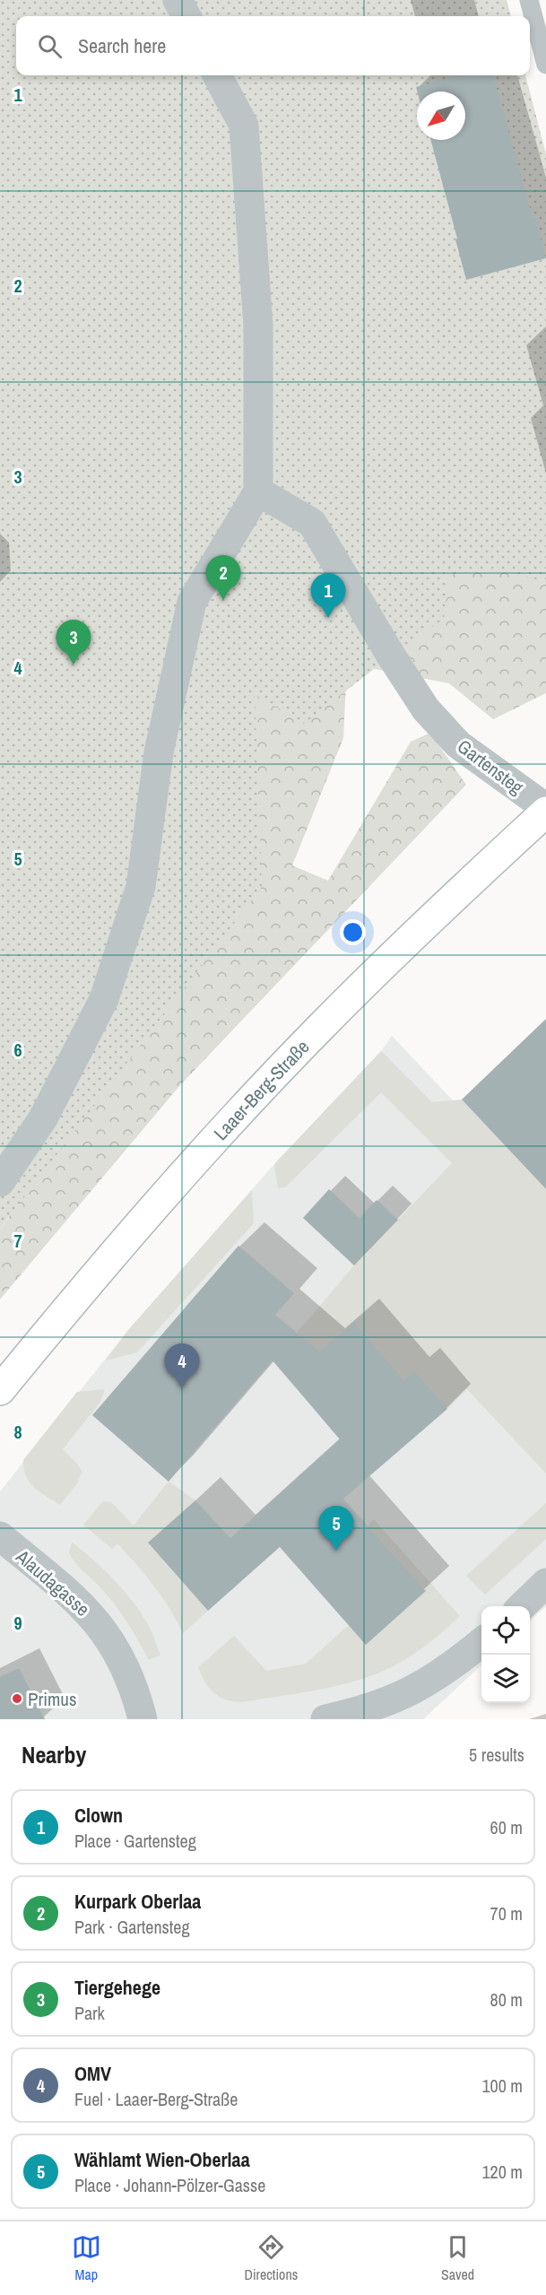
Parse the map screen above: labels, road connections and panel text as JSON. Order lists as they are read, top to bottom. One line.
{"streets":{"main road":["Laaer-Berg-Straße"],"street":["Gartensteg","Alaudagasse"]},"crossings":[["Gartensteg","Laaer-Berg-Straße"]],"places":["Primus"],"north":"bottom left","page":{"search":"Search here","pins":["2","1","3","4","5"],"heading":["Nearby","5 results"],"list":[{"mark":"1","name":"Clown","note":"Place · Gartensteg","value":"60 m"},{"mark":"2","name":"Kurpark Oberlaa","note":"Park · Gartensteg","value":"70 m"},{"mark":"3","name":"Tiergehege","note":"Park","value":"80 m"},{"mark":"4","name":"OMV","note":"Fuel · Laaer-Berg-Straße","value":"100 m"},{"mark":"5","name":"Wählamt Wien-Oberlaa","note":"Place · Johann-Pölzer-Gasse","value":"120 m"}],"nav":["Map","Directions","Saved"]},"grid":{"rows":["1","2","3","4","5","6","7","8","9"]}}
